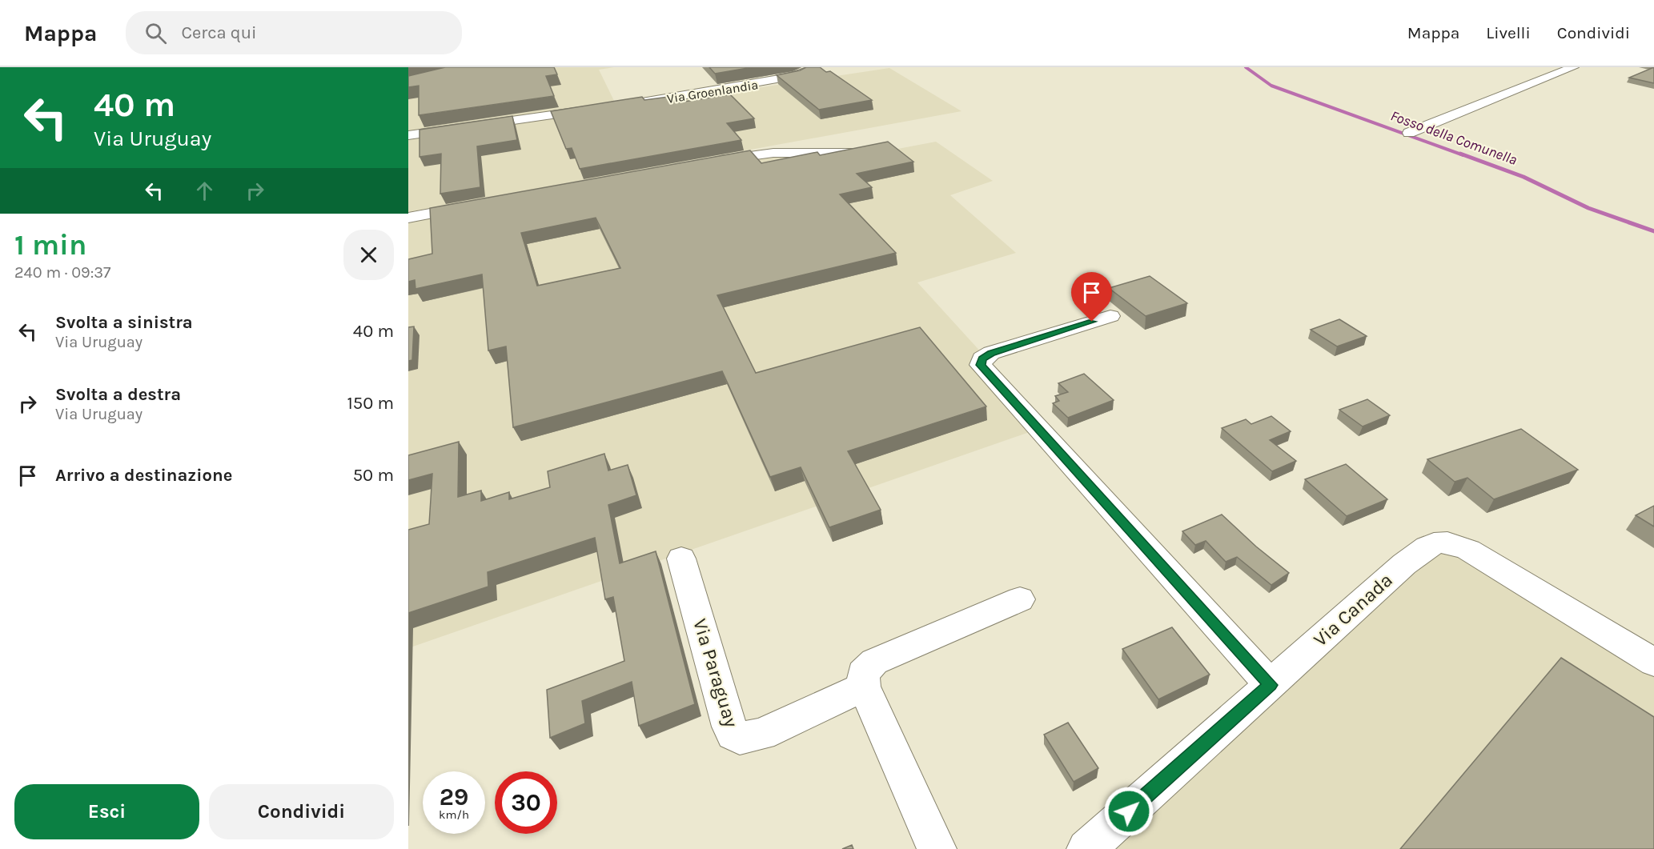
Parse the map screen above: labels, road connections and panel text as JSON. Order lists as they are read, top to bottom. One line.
{"streets":{"street":["Via Groenlandia","Via Canada","Via Paraguay"]},"water":["Fosso della Comunella"],"page":{"header":"Mappa","search":"Cerca qui","nav":["Mappa","Livelli","Condividi"],"turn":["40 m","Via Uruguay"],"heading":["1 min","240 m · 09:37"],"list":[{"name":"Svolta a sinistra","note":"Via Uruguay","value":"40 m"},{"name":"Svolta a destra","note":"Via Uruguay","value":"150 m"},{"name":"Arrivo a destinazione","value":"50 m"}],"speed":"29 km/h","limit":"30","buttons":["Esci","Condividi"]}}
